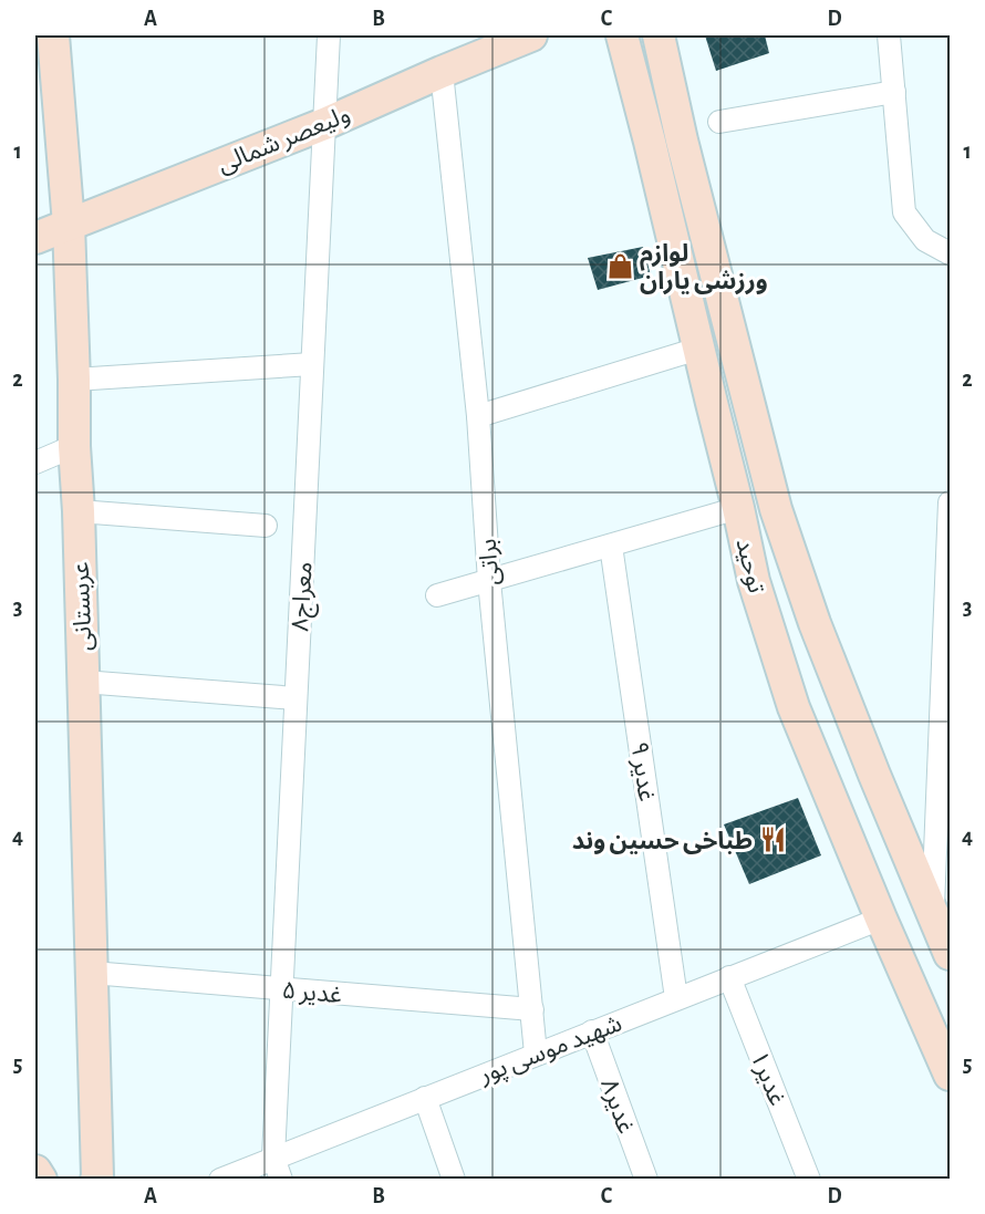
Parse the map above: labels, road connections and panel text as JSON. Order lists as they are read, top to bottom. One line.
{"streets":{"main road":["ولیعصر شمالی","توحید","عربستانی"],"street":["براتی","معراج۸","غدیر ۹","غدیر ۵","شهید موسی پور","غدیر۱","غدیر۸"]},"crossings":[["ولیعصر شمالی","براتی"],["ولیعصر شمالی","معراج۸"],["ولیعصر شمالی","عربستانی"],["براتی","غدیر ۵"],["براتی","شهید موسی پور"],["توحید","شهید موسی پور"],["معراج۸","غدیر ۵"],["معراج۸","شهید موسی پور"],["عربستانی","غدیر ۵"],["غدیر ۹","شهید موسی پور"],["شهید موسی پور","غدیر۱"],["شهید موسی پور","غدیر۸"]],"places":{"shop":["لوازم ورزشی یاران"],"restaurant":["طباخی حسین وند"]},"grid":{"columns":["A","B","C","D"],"rows":["1","2","3","4","5"]}}
